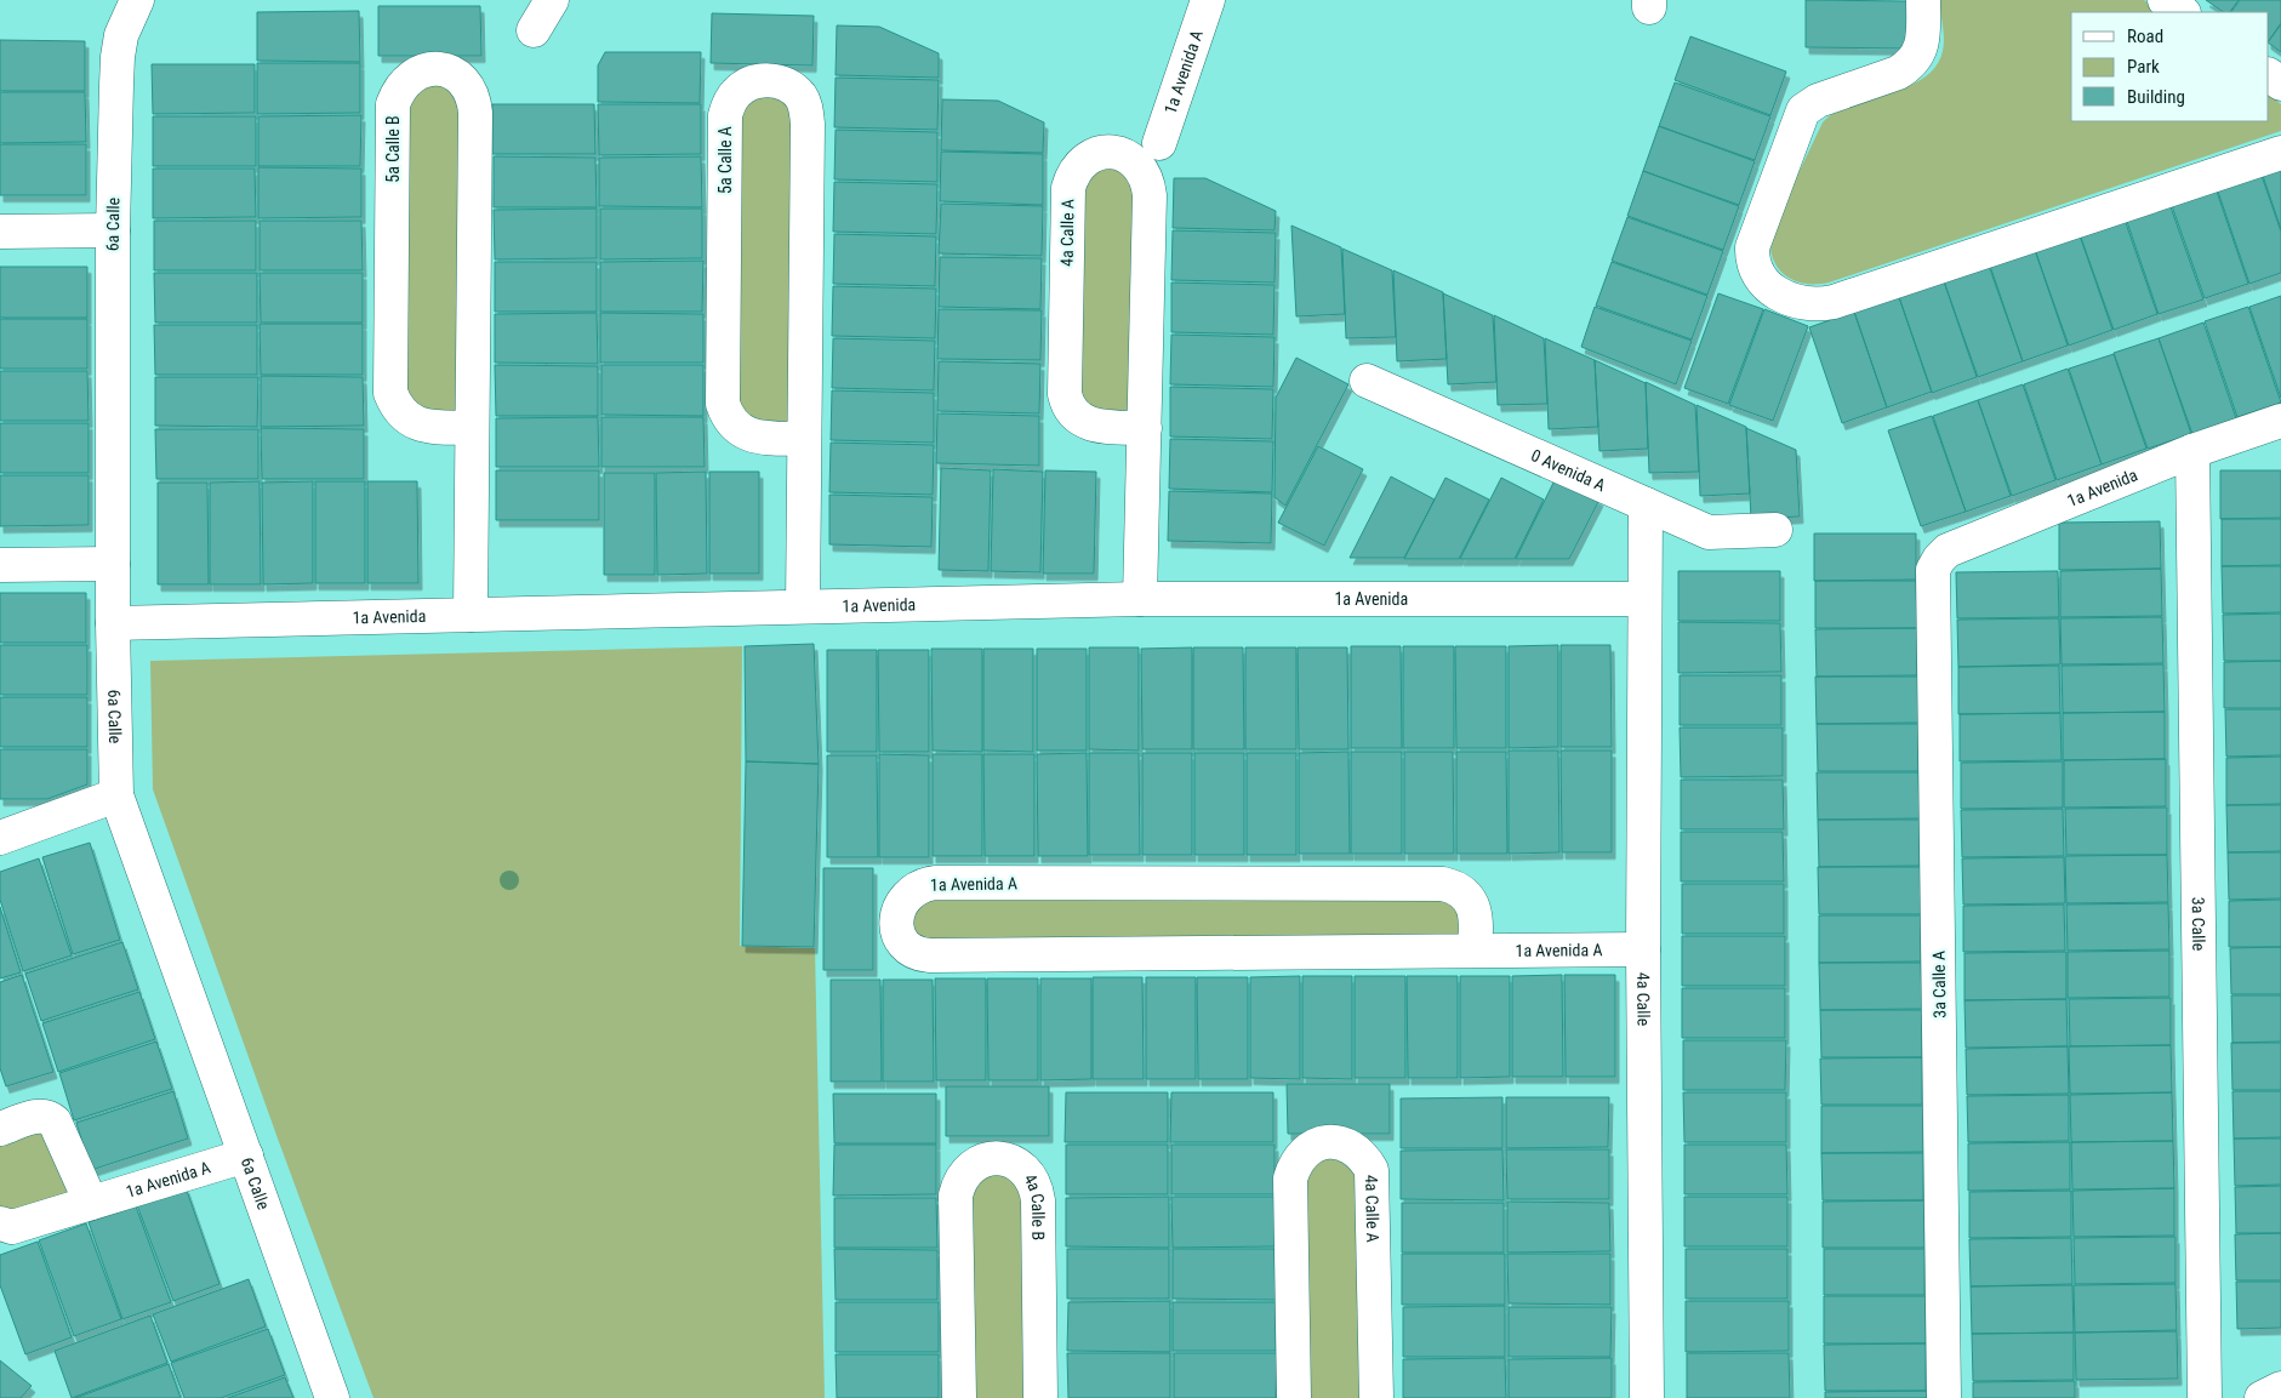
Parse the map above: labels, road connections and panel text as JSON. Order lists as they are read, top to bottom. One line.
{"streets":{"street":["1a Avenida A","5a Calle B","5a Calle A","6a Calle","4a Calle A","0 Avenida A","1a Avenida","3a Calle","3a Calle A","4a Calle","4a Calle B"]},"crossings":[["1a Avenida A","6a Calle"],["1a Avenida A","4a Calle"],["5a Calle B","1a Avenida"],["5a Calle A","1a Avenida"],["6a Calle","1a Avenida"],["4a Calle A","1a Avenida"],["0 Avenida A","4a Calle"],["1a Avenida","3a Calle"],["1a Avenida","3a Calle A"],["1a Avenida","4a Calle"]],"legend":["Road","Park","Building"]}
